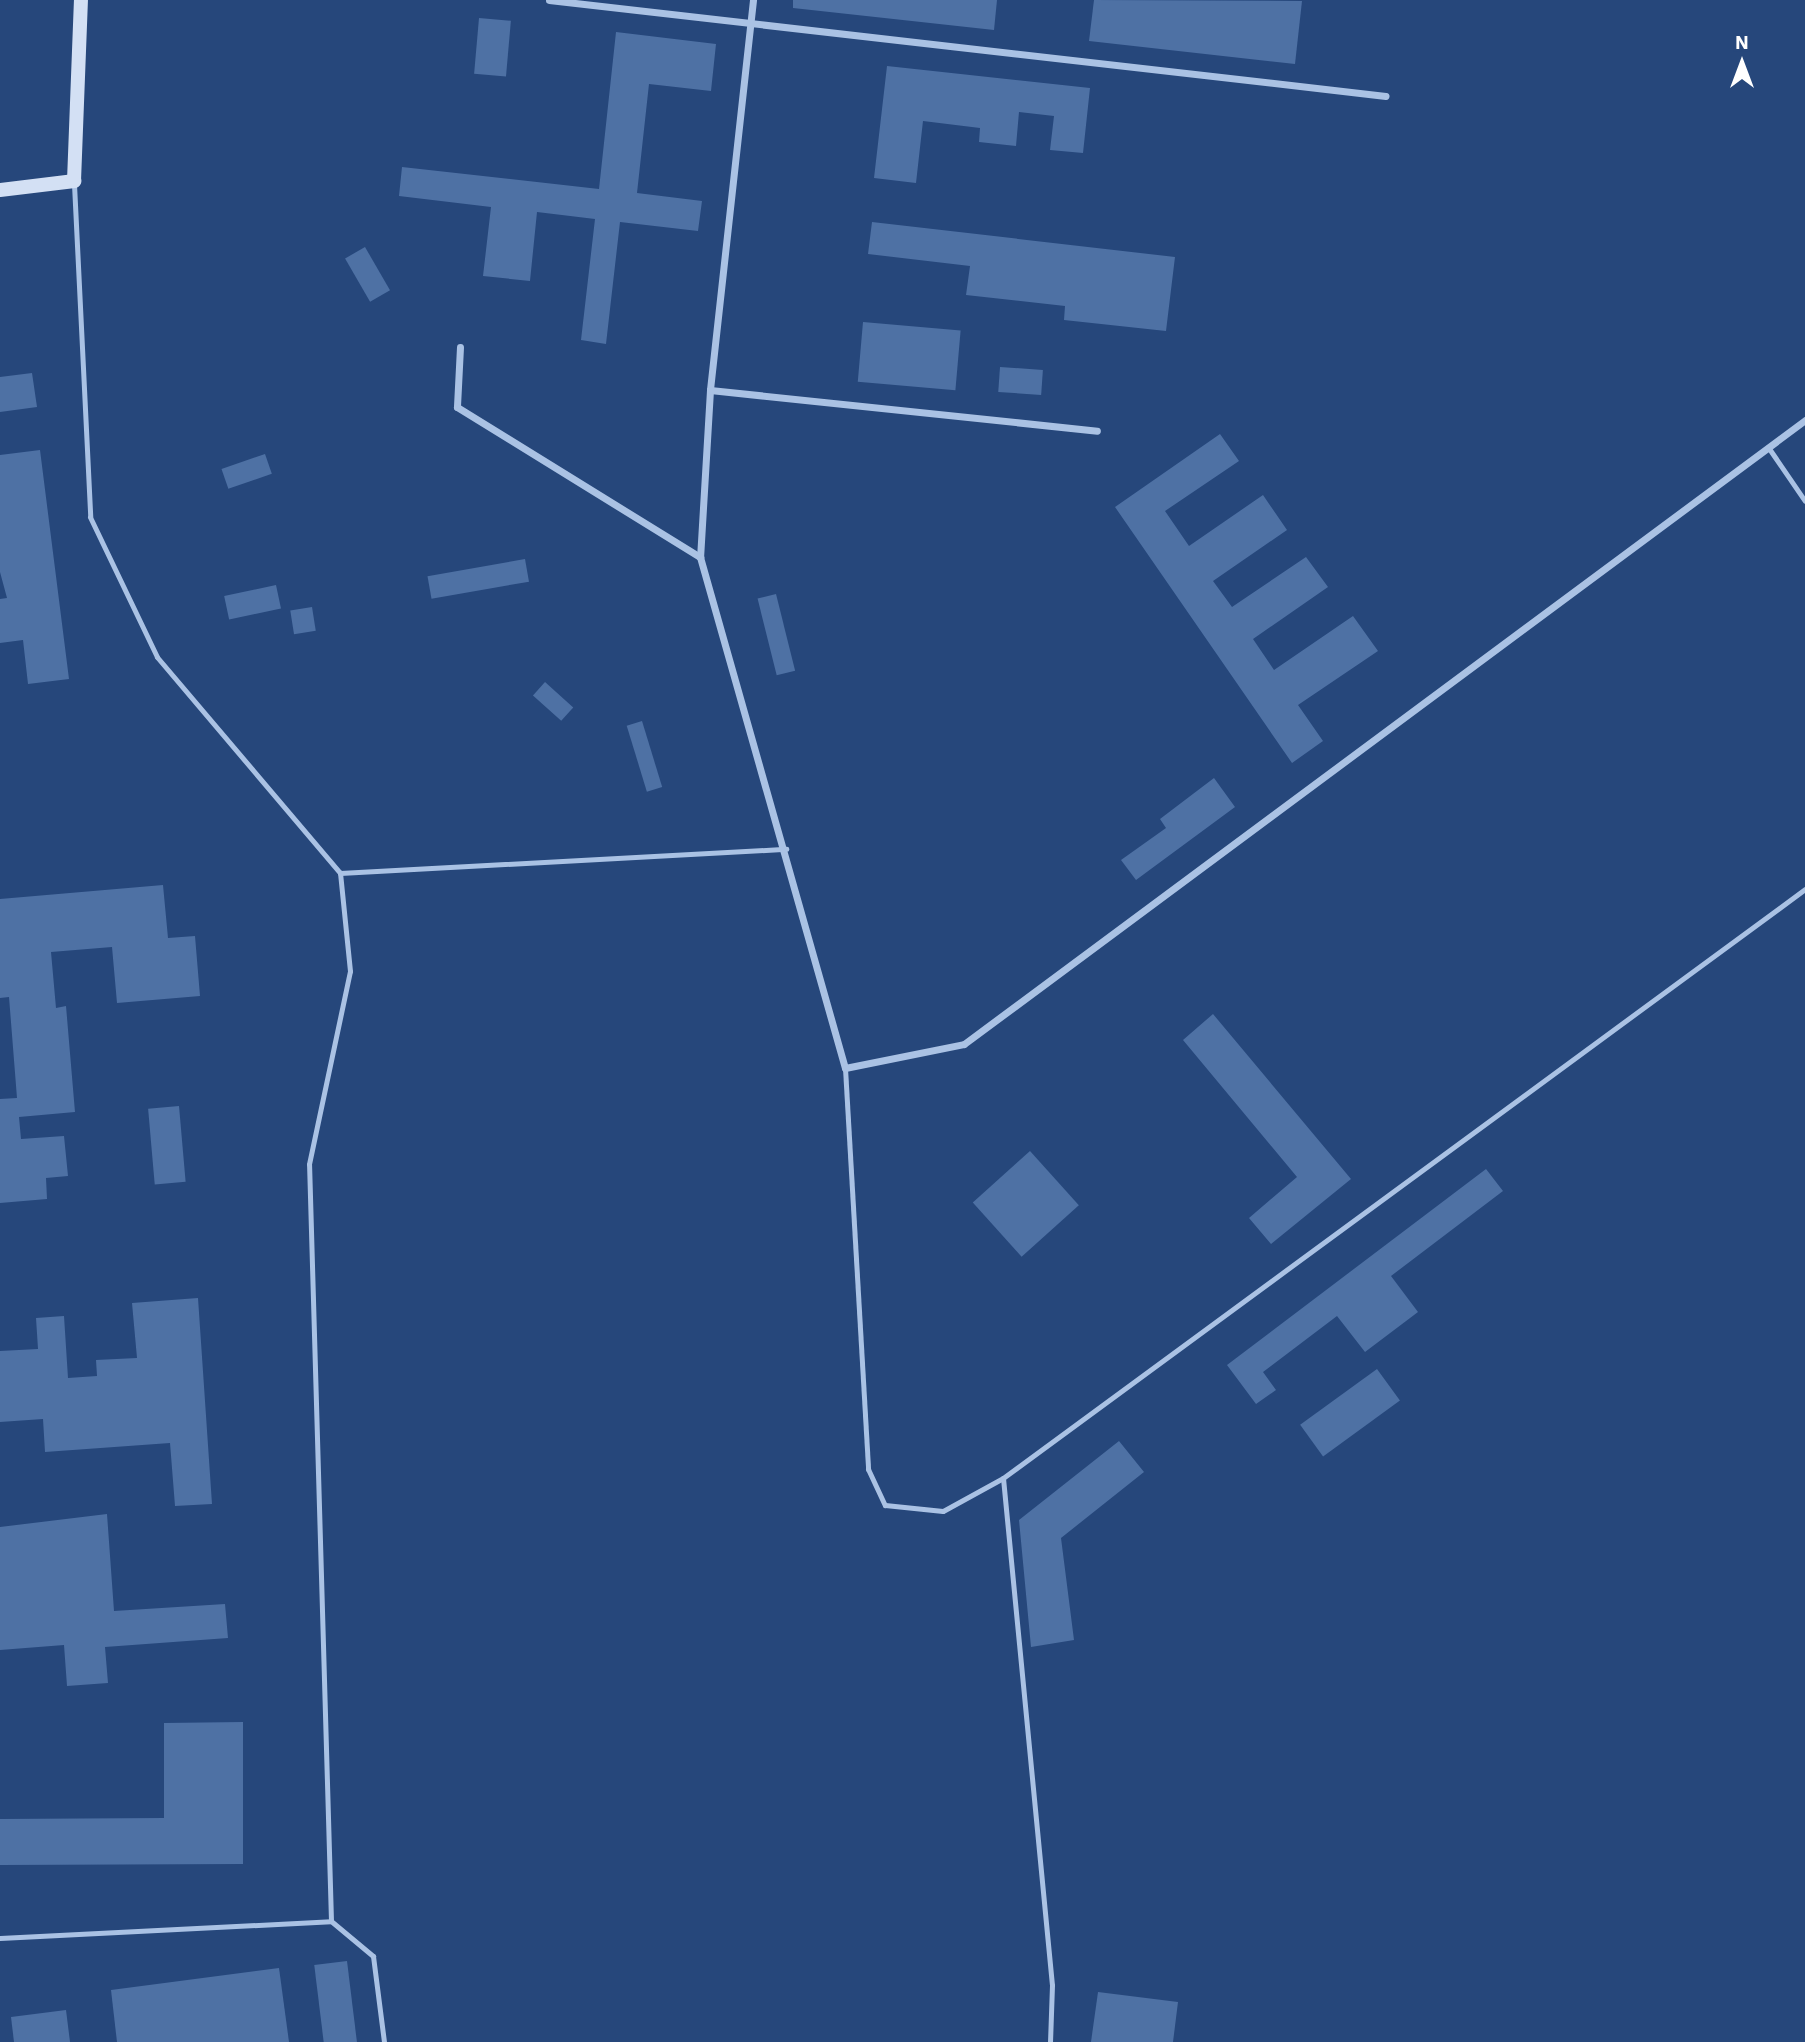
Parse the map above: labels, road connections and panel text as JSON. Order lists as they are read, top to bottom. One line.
{"north":"top"}
